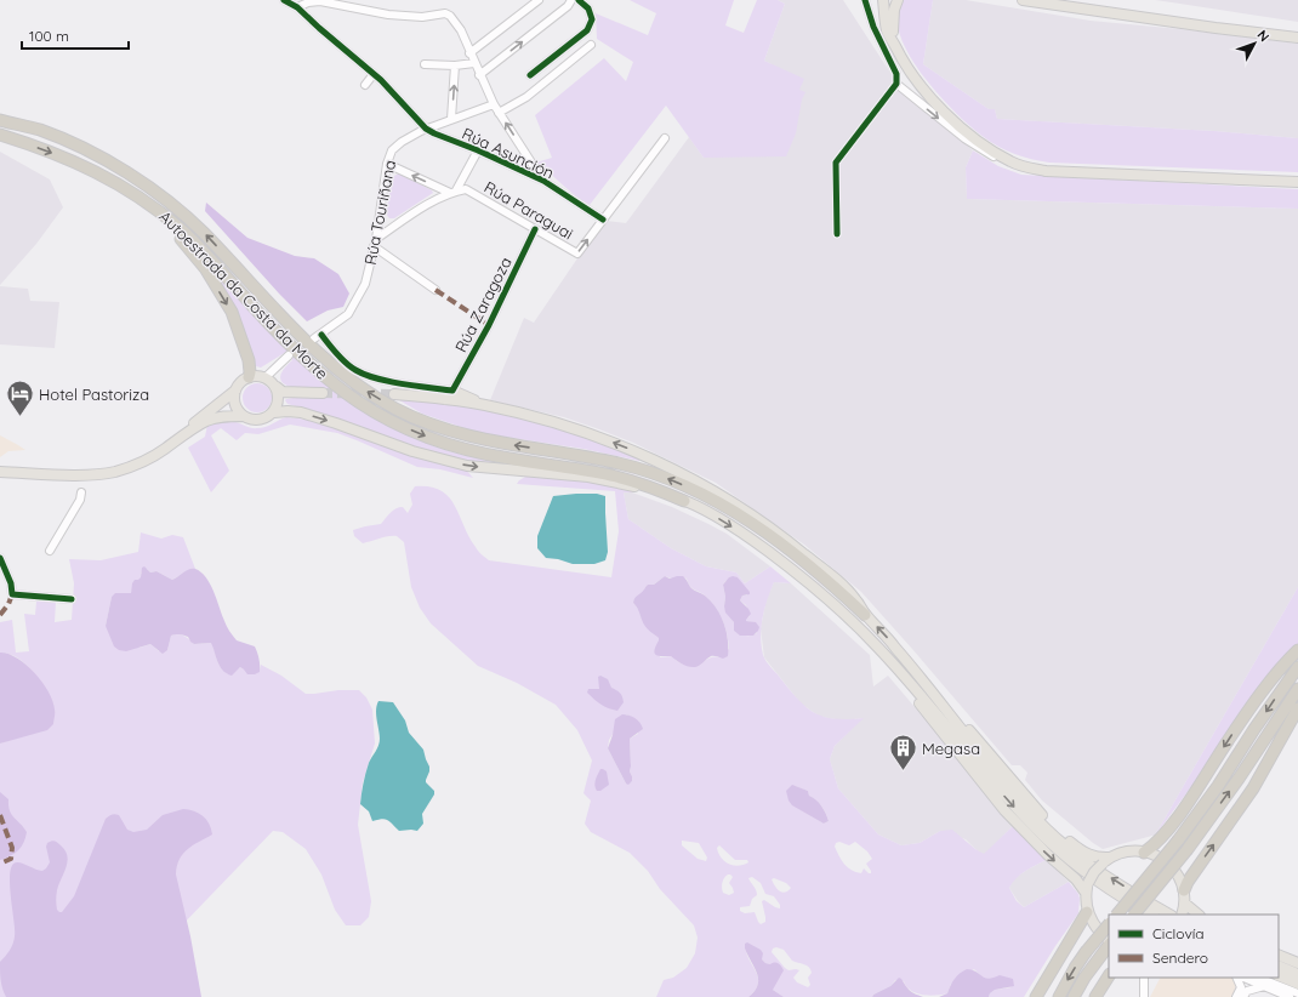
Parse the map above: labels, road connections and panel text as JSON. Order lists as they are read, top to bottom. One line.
{"streets":{"highway":["Autoestrada da Costa da Morte"],"street":["Rúa Asunción","Rúa Paraguai","Rúa Touriñana","Rúa Zaragoza"]},"crossings":[["Rúa Asunción","Rúa Paraguai"],["Rúa Asunción","Rúa Touriñana"],["Rúa Paraguai","Rúa Zaragoza"],["Rúa Touriñana","Rúa Zaragoza"]],"places":{"hotel":["Hotel Pastoriza"],"building":["Megasa"]},"legend":["Ciclovía","Sendero"],"scale_bar":"100 m","north":"top right"}
